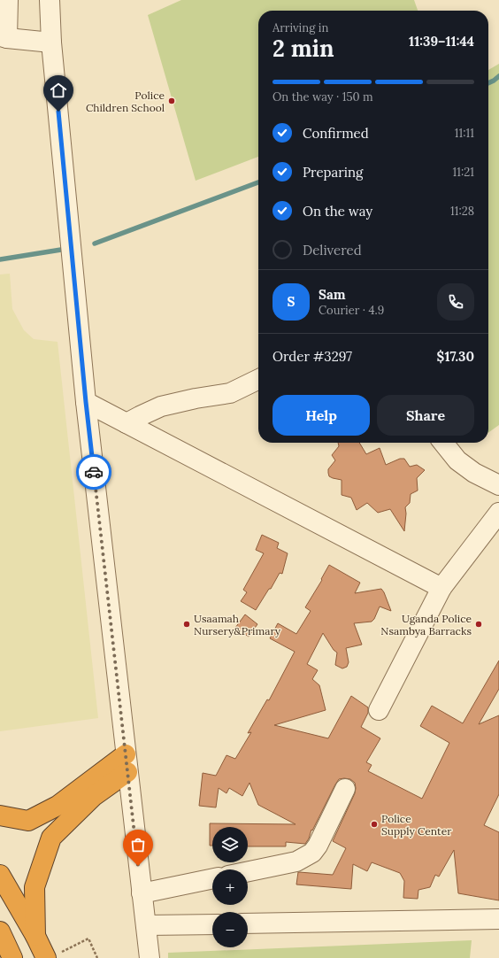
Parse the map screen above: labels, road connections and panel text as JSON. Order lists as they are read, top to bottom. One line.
{"places":["Police Children School","Usaamah Nursery&Primary","Uganda Police Nsambya Barracks","Police Supply Center"],"page":{"heading":["2 min","Arriving in","11:39–11:44"],"panel":["Sam","Courier · 4.9","Order #3297","$17.30"],"bar":"On the way · 150 m","list":[["Confirmed","11:11"],["Preparing","11:21"],["On the way","11:28"],"Delivered"],"round":"S","buttons":["Help","Share"],"map_buttons":["+","−"]}}
